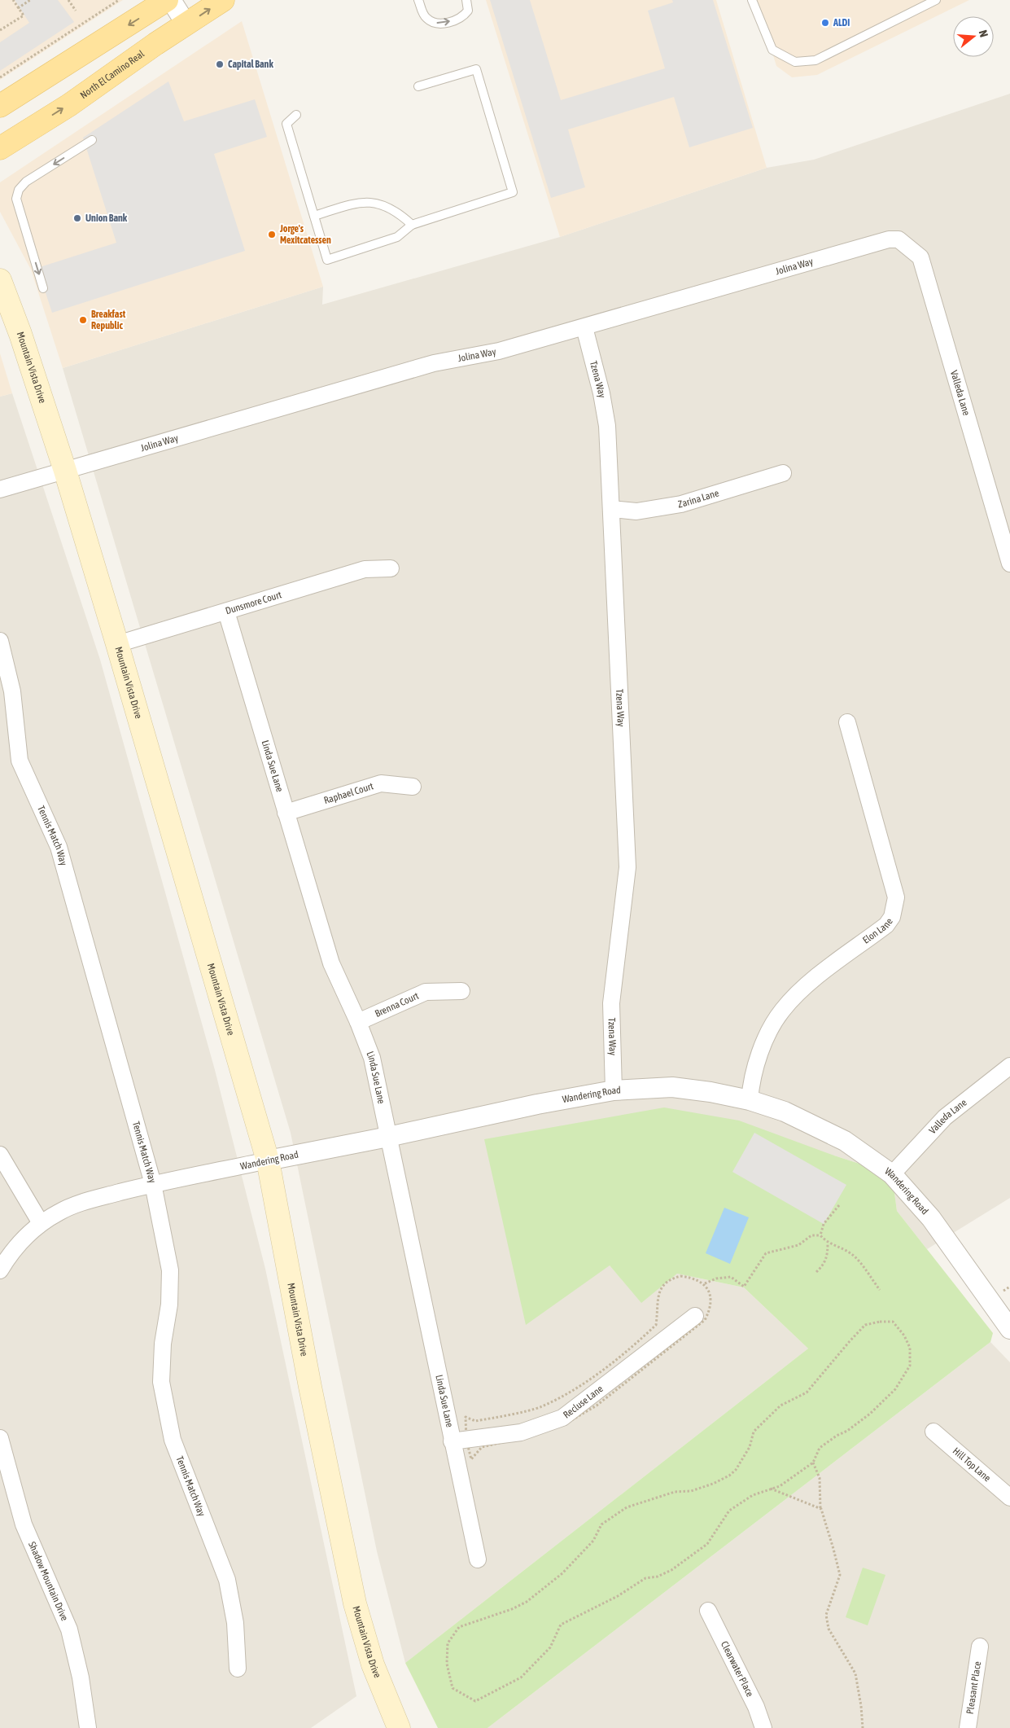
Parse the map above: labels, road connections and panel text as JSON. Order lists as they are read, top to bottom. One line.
{"streets":{"main road":["North El Camino Real","Mountain Vista Drive"],"street":["Jolina Way","Tzena Way","Valleda Lane","Zarina Lane","Dunsmore Court","Linda Sue Lane","Raphael Court","Tennis Match Way","Elon Lane","Brenna Court","Wandering Road","Recluse Lane","Hill Top Lane","Shadow Mountain Drive","Clearwater Place","Pleasant Place"]},"crossings":[["Jolina Way","Mountain Vista Drive"],["Jolina Way","Tzena Way"],["Jolina Way","Valleda Lane"],["Mountain Vista Drive","Dunsmore Court"],["Mountain Vista Drive","Wandering Road"],["Tzena Way","Zarina Lane"],["Tzena Way","Wandering Road"],["Valleda Lane","Wandering Road"],["Dunsmore Court","Linda Sue Lane"],["Linda Sue Lane","Raphael Court"],["Linda Sue Lane","Brenna Court"],["Linda Sue Lane","Wandering Road"],["Linda Sue Lane","Recluse Lane"],["Tennis Match Way","Wandering Road"],["Elon Lane","Wandering Road"]],"places":["ALDI","Capital Bank","Union Bank","Jorge's Mexitcatessen","Breakfast Republic"],"north":"right"}
